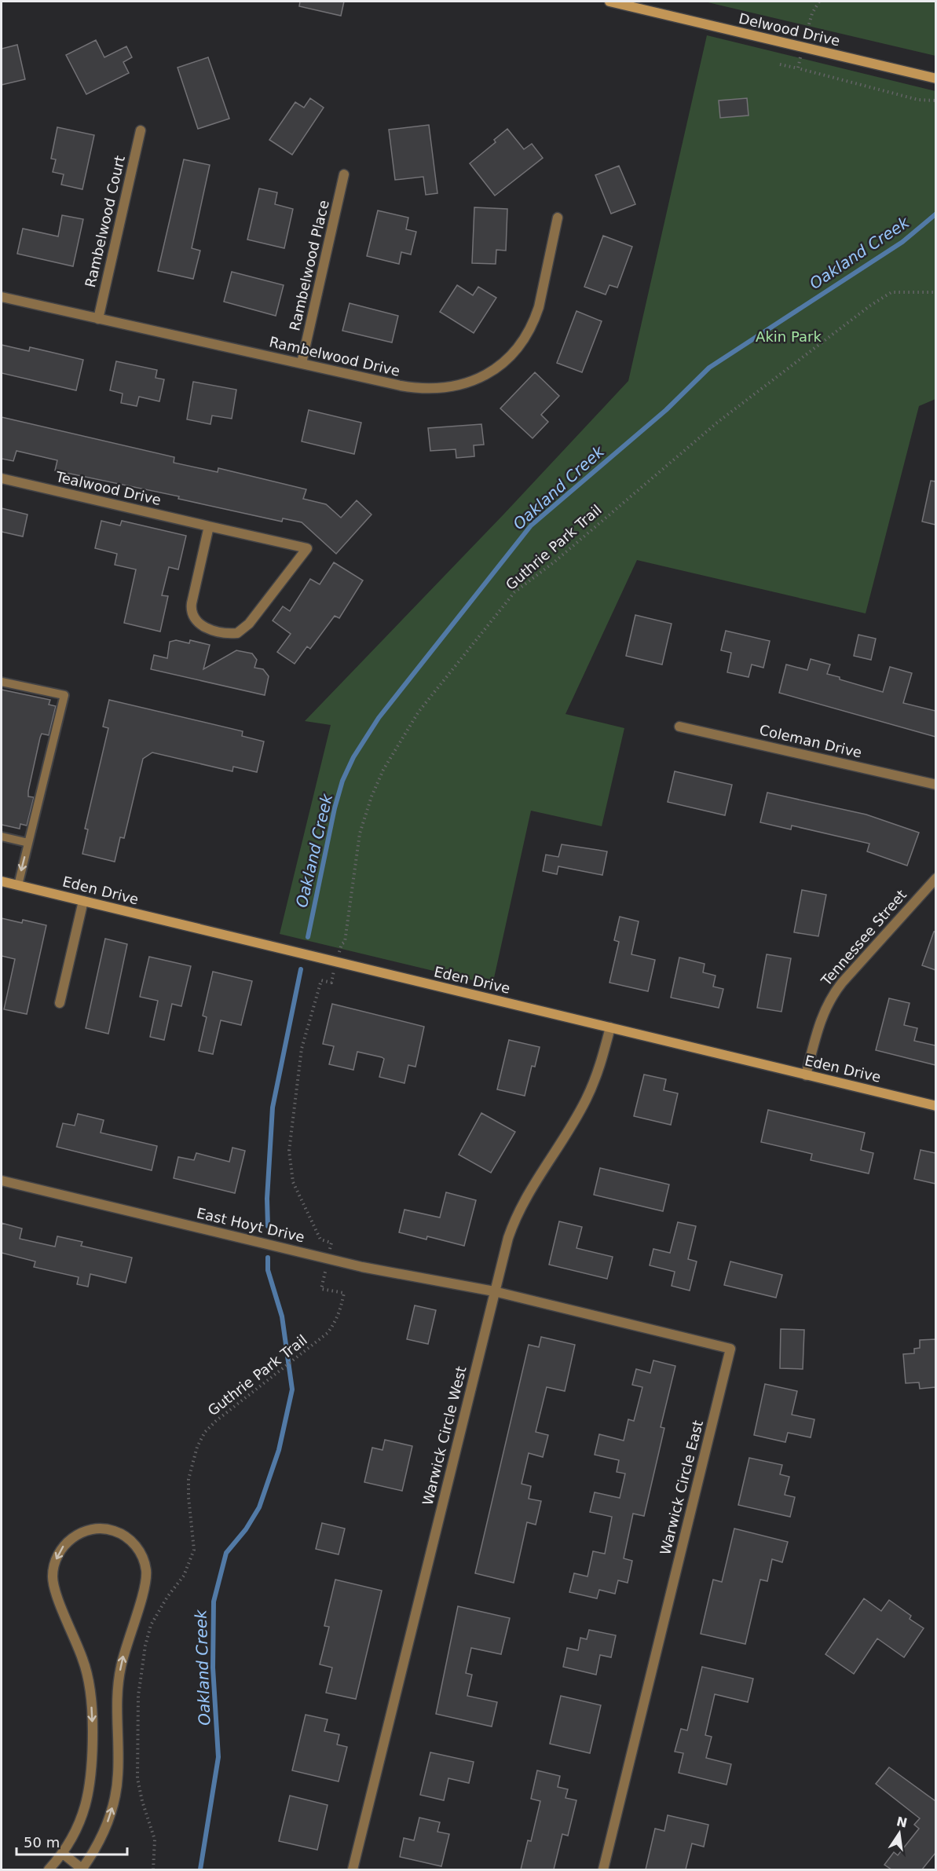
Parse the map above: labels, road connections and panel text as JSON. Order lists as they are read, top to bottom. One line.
{"streets":{"street":["Delwood Drive","Rambelwood Court","Rambelwood Place","Rambelwood Drive","Tealwood Drive","Coleman Drive","Eden Drive","Tennessee Street","East Hoyt Drive","Warwick Circle West","Warwick Circle East"],"path":["Guthrie Park Trail"]},"crossings":[["Rambelwood Court","Rambelwood Drive"],["Rambelwood Place","Rambelwood Drive"],["Eden Drive","Tennessee Street"],["Eden Drive","Warwick Circle West"],["East Hoyt Drive","Warwick Circle West"],["East Hoyt Drive","Warwick Circle East"],["Warwick Circle West","Warwick Circle East"]],"water":["Oakland Creek"],"parks":["Akin Park"],"scale_bar":"50 m","north":"top"}
